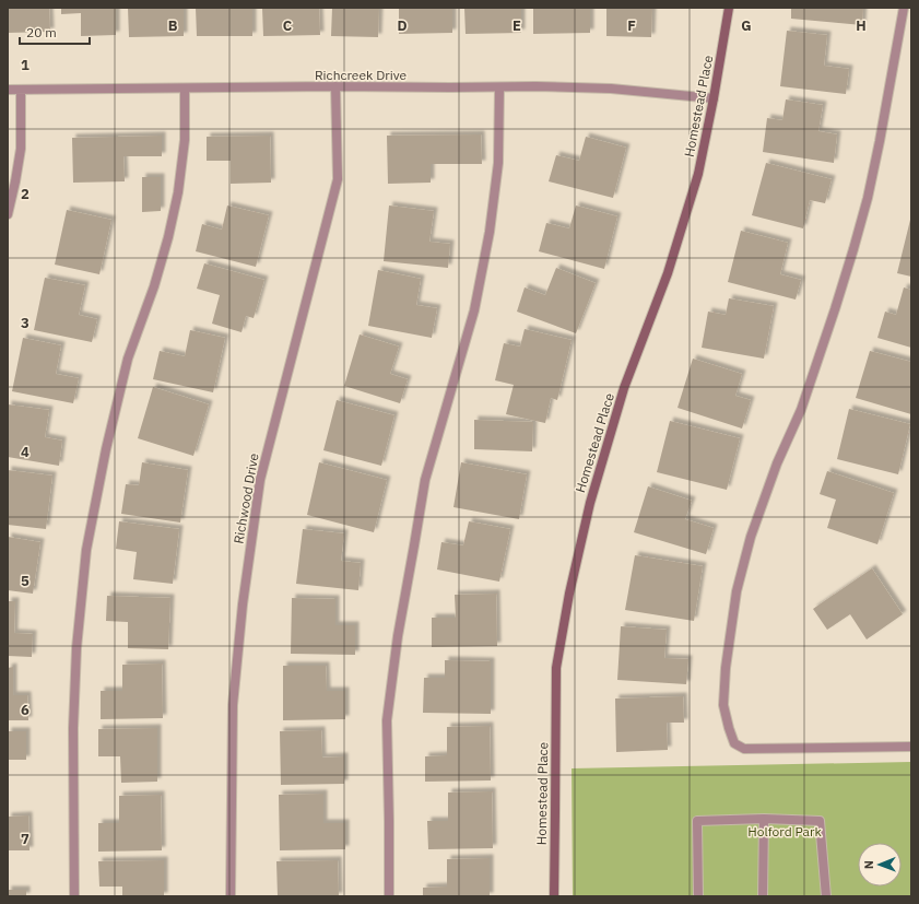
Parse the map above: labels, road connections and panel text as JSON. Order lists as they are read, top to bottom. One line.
{"streets":{"street":["Richcreek Drive","Homestead Place","Richwood Drive"]},"crossings":[["Richcreek Drive","Homestead Place"],["Richcreek Drive","Richwood Drive"]],"parks":["Holford Park"],"scale_bar":"20 m","north":"left","grid":{"columns":["B","C","D","E","F","G","H"],"rows":["1","2","3","4","5","6","7"]}}
